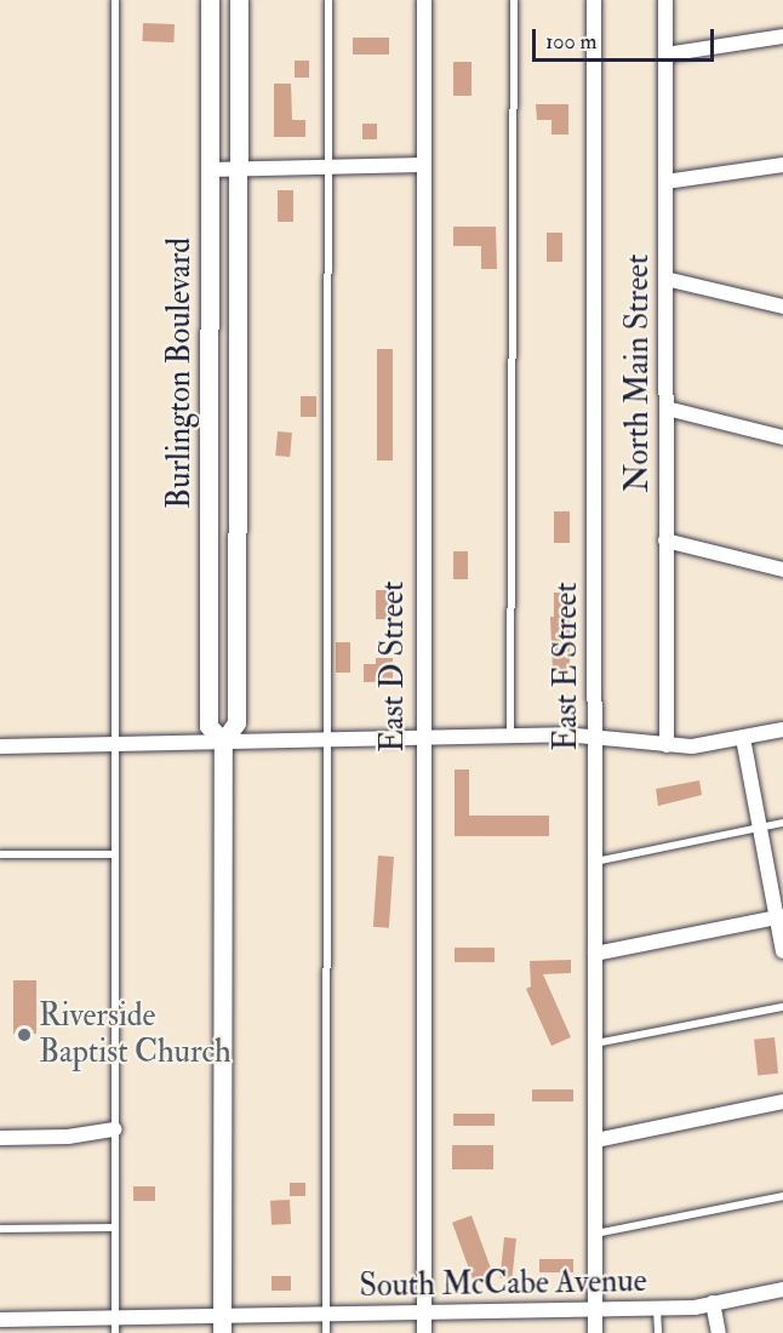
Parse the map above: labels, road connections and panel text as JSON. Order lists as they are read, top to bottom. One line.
{"streets":{"street":["Burlington Boulevard","North Main Street","East D Street","East E Street","South McCabe Avenue"]},"crossings":[["Burlington Boulevard","South McCabe Avenue"],["East D Street","South McCabe Avenue"],["East E Street","South McCabe Avenue"]],"places":["Riverside Baptist Church"],"scale_bar":"100 m"}
